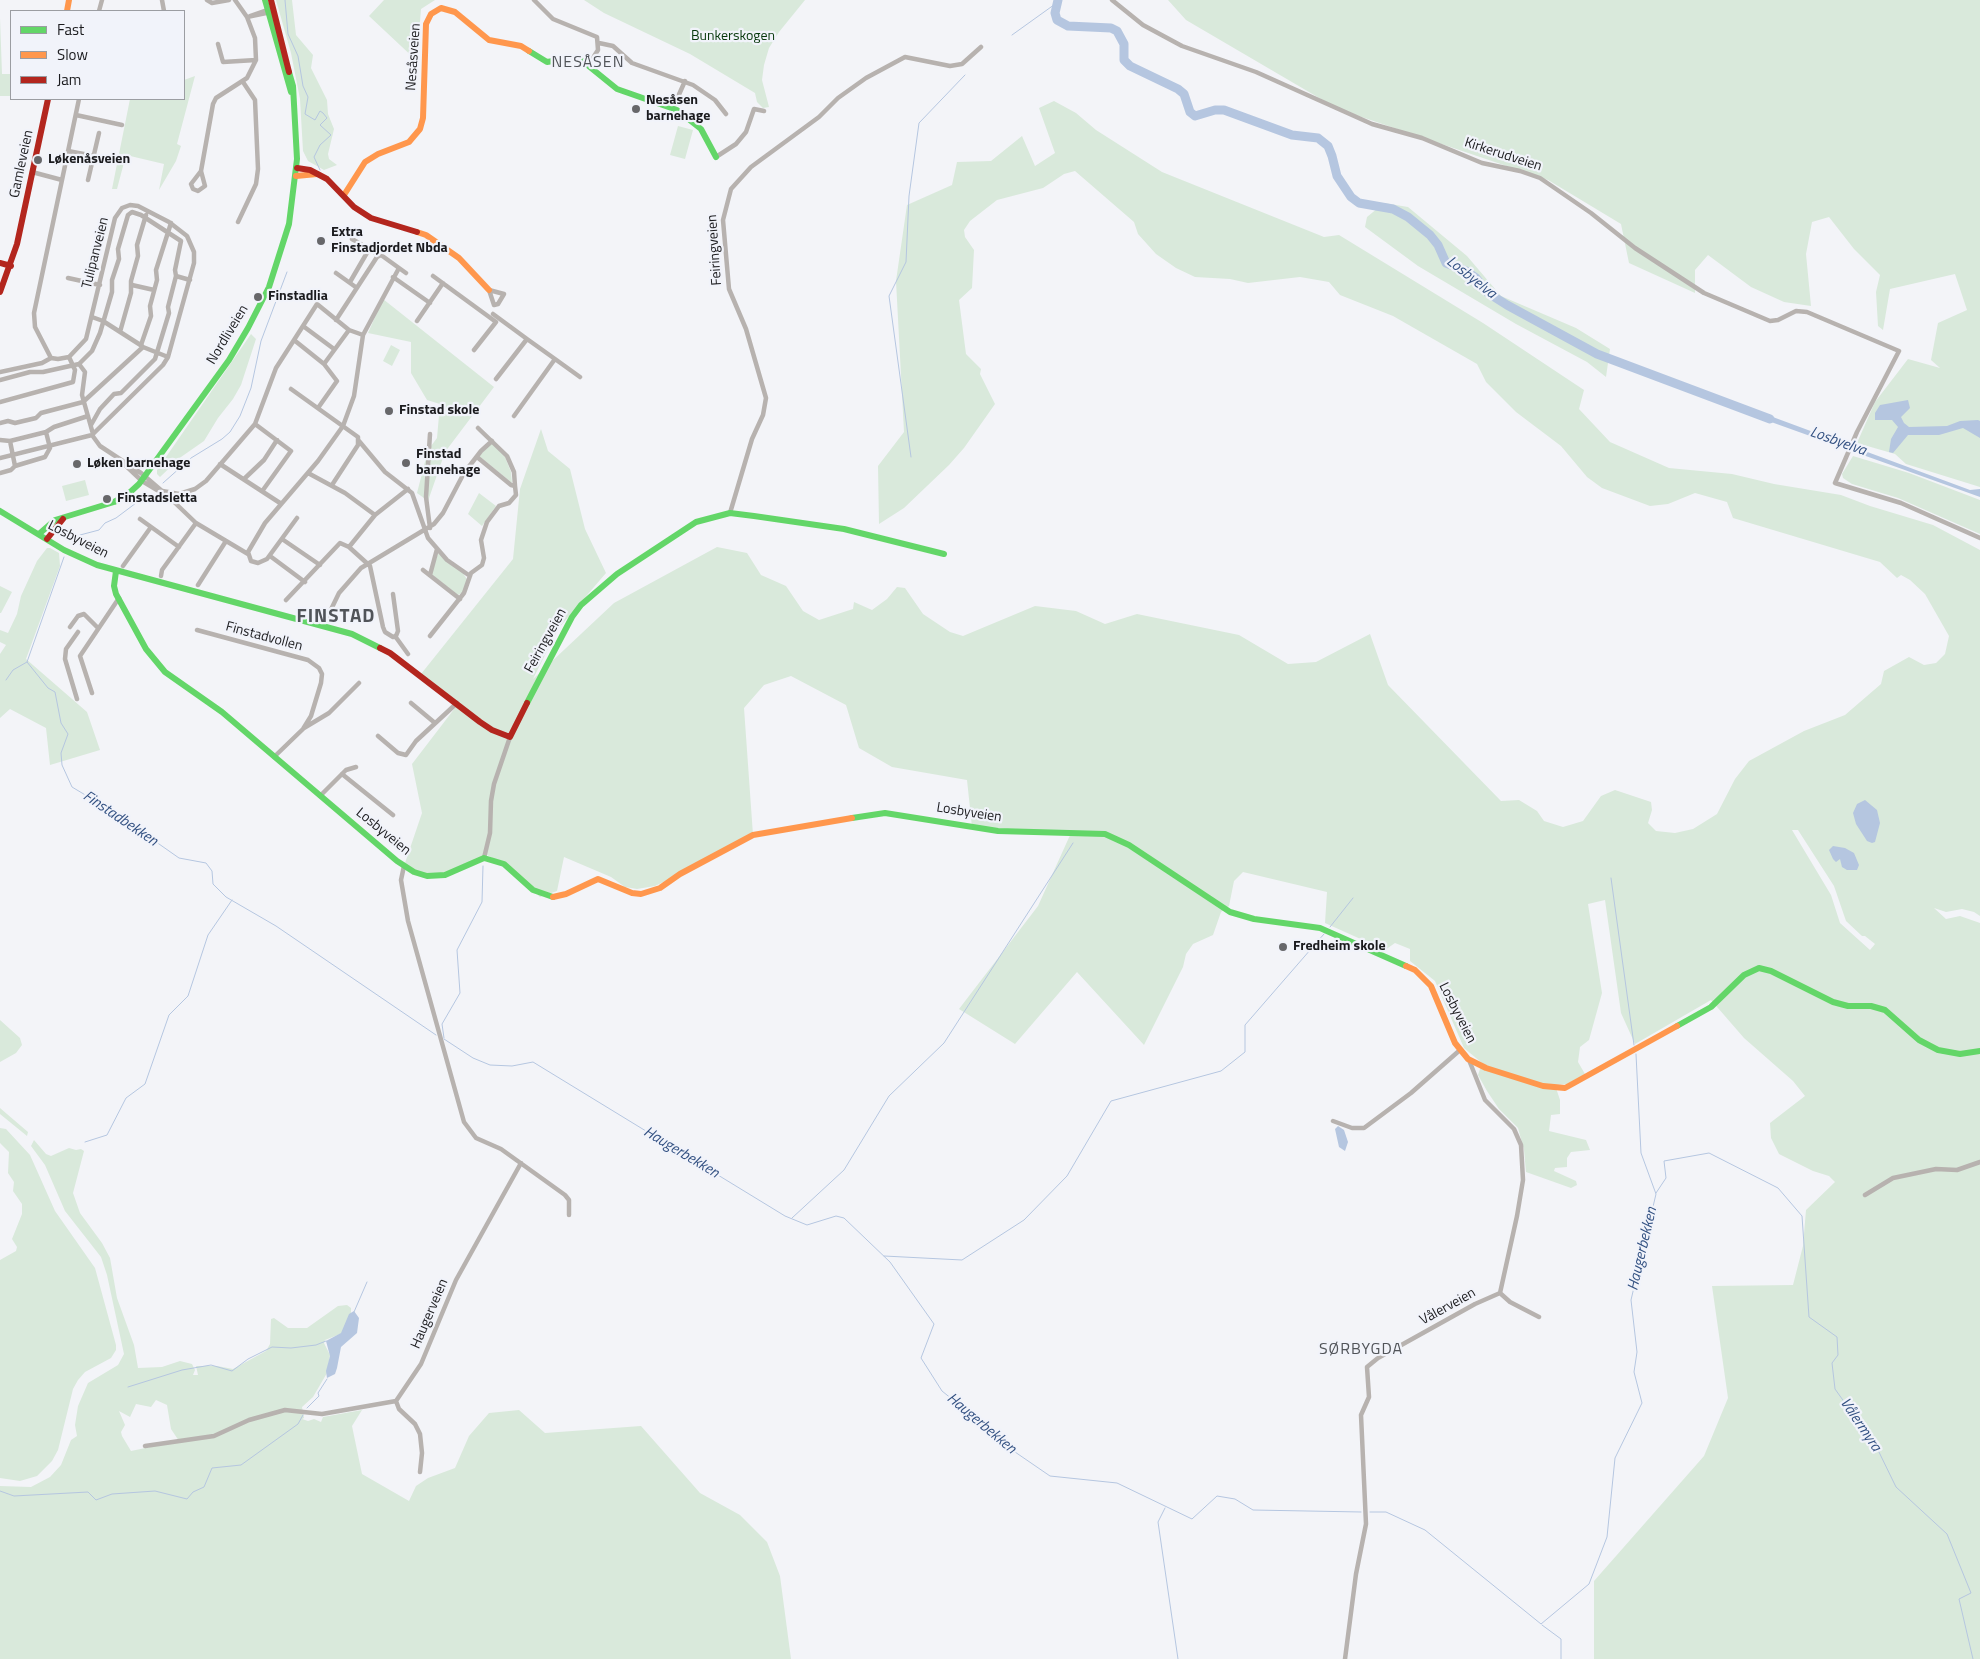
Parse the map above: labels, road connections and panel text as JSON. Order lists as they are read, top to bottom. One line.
{"streets":{"main road":["Nesåsveien","Gamleveien","Feiringveien","Nordliveien","Losbyveien"],"street":["Kirkerudveien","Tulipanveien","Finstadvollen","Vålerveien","Haugerveien"]},"crossings":[["Feiringveien","Losbyveien"],["Nordliveien","Losbyveien"],["Losbyveien","Finstadvollen"]],"districts":["NESÅSEN","FINSTAD","SØRBYGDA"],"water":["Losbyelva","Finstadbekken","Haugerbekken","Vålermyra"],"parks":["Bunkerskogen"],"places":["Nesåsen barnehage","Løkenåsveien","Extra Finstadjordet Nbda","Finstadlia","Finstad skole","Finstad barnehage","Løken barnehage","Finstadsletta","Fredheim skole"],"legend":["Fast","Slow","Jam"]}
